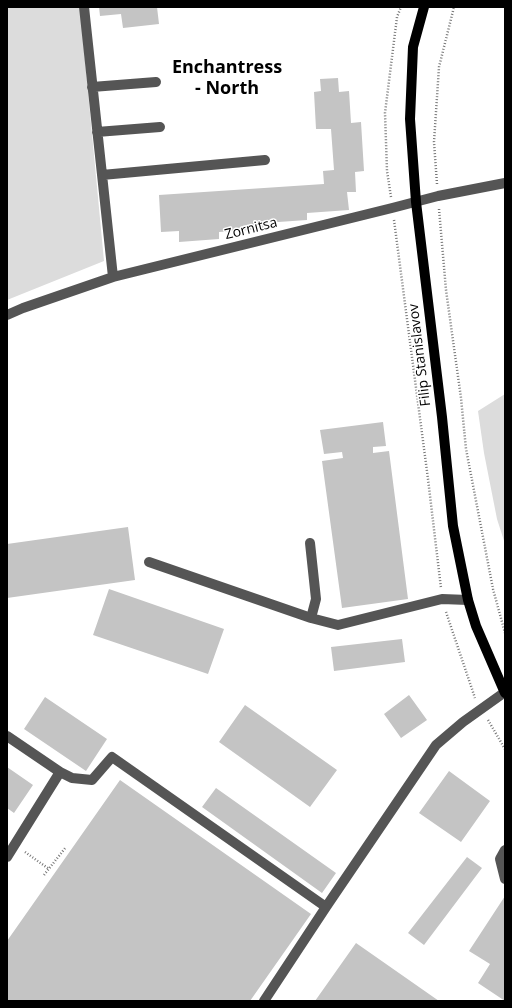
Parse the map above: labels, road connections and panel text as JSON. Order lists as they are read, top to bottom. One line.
{"streets":{"main road":["Filip Stanislavov"],"street":["Zornitsa"]},"crossings":[["Zornitsa","Filip Stanislavov"]],"districts":["Enchantress - North"]}
